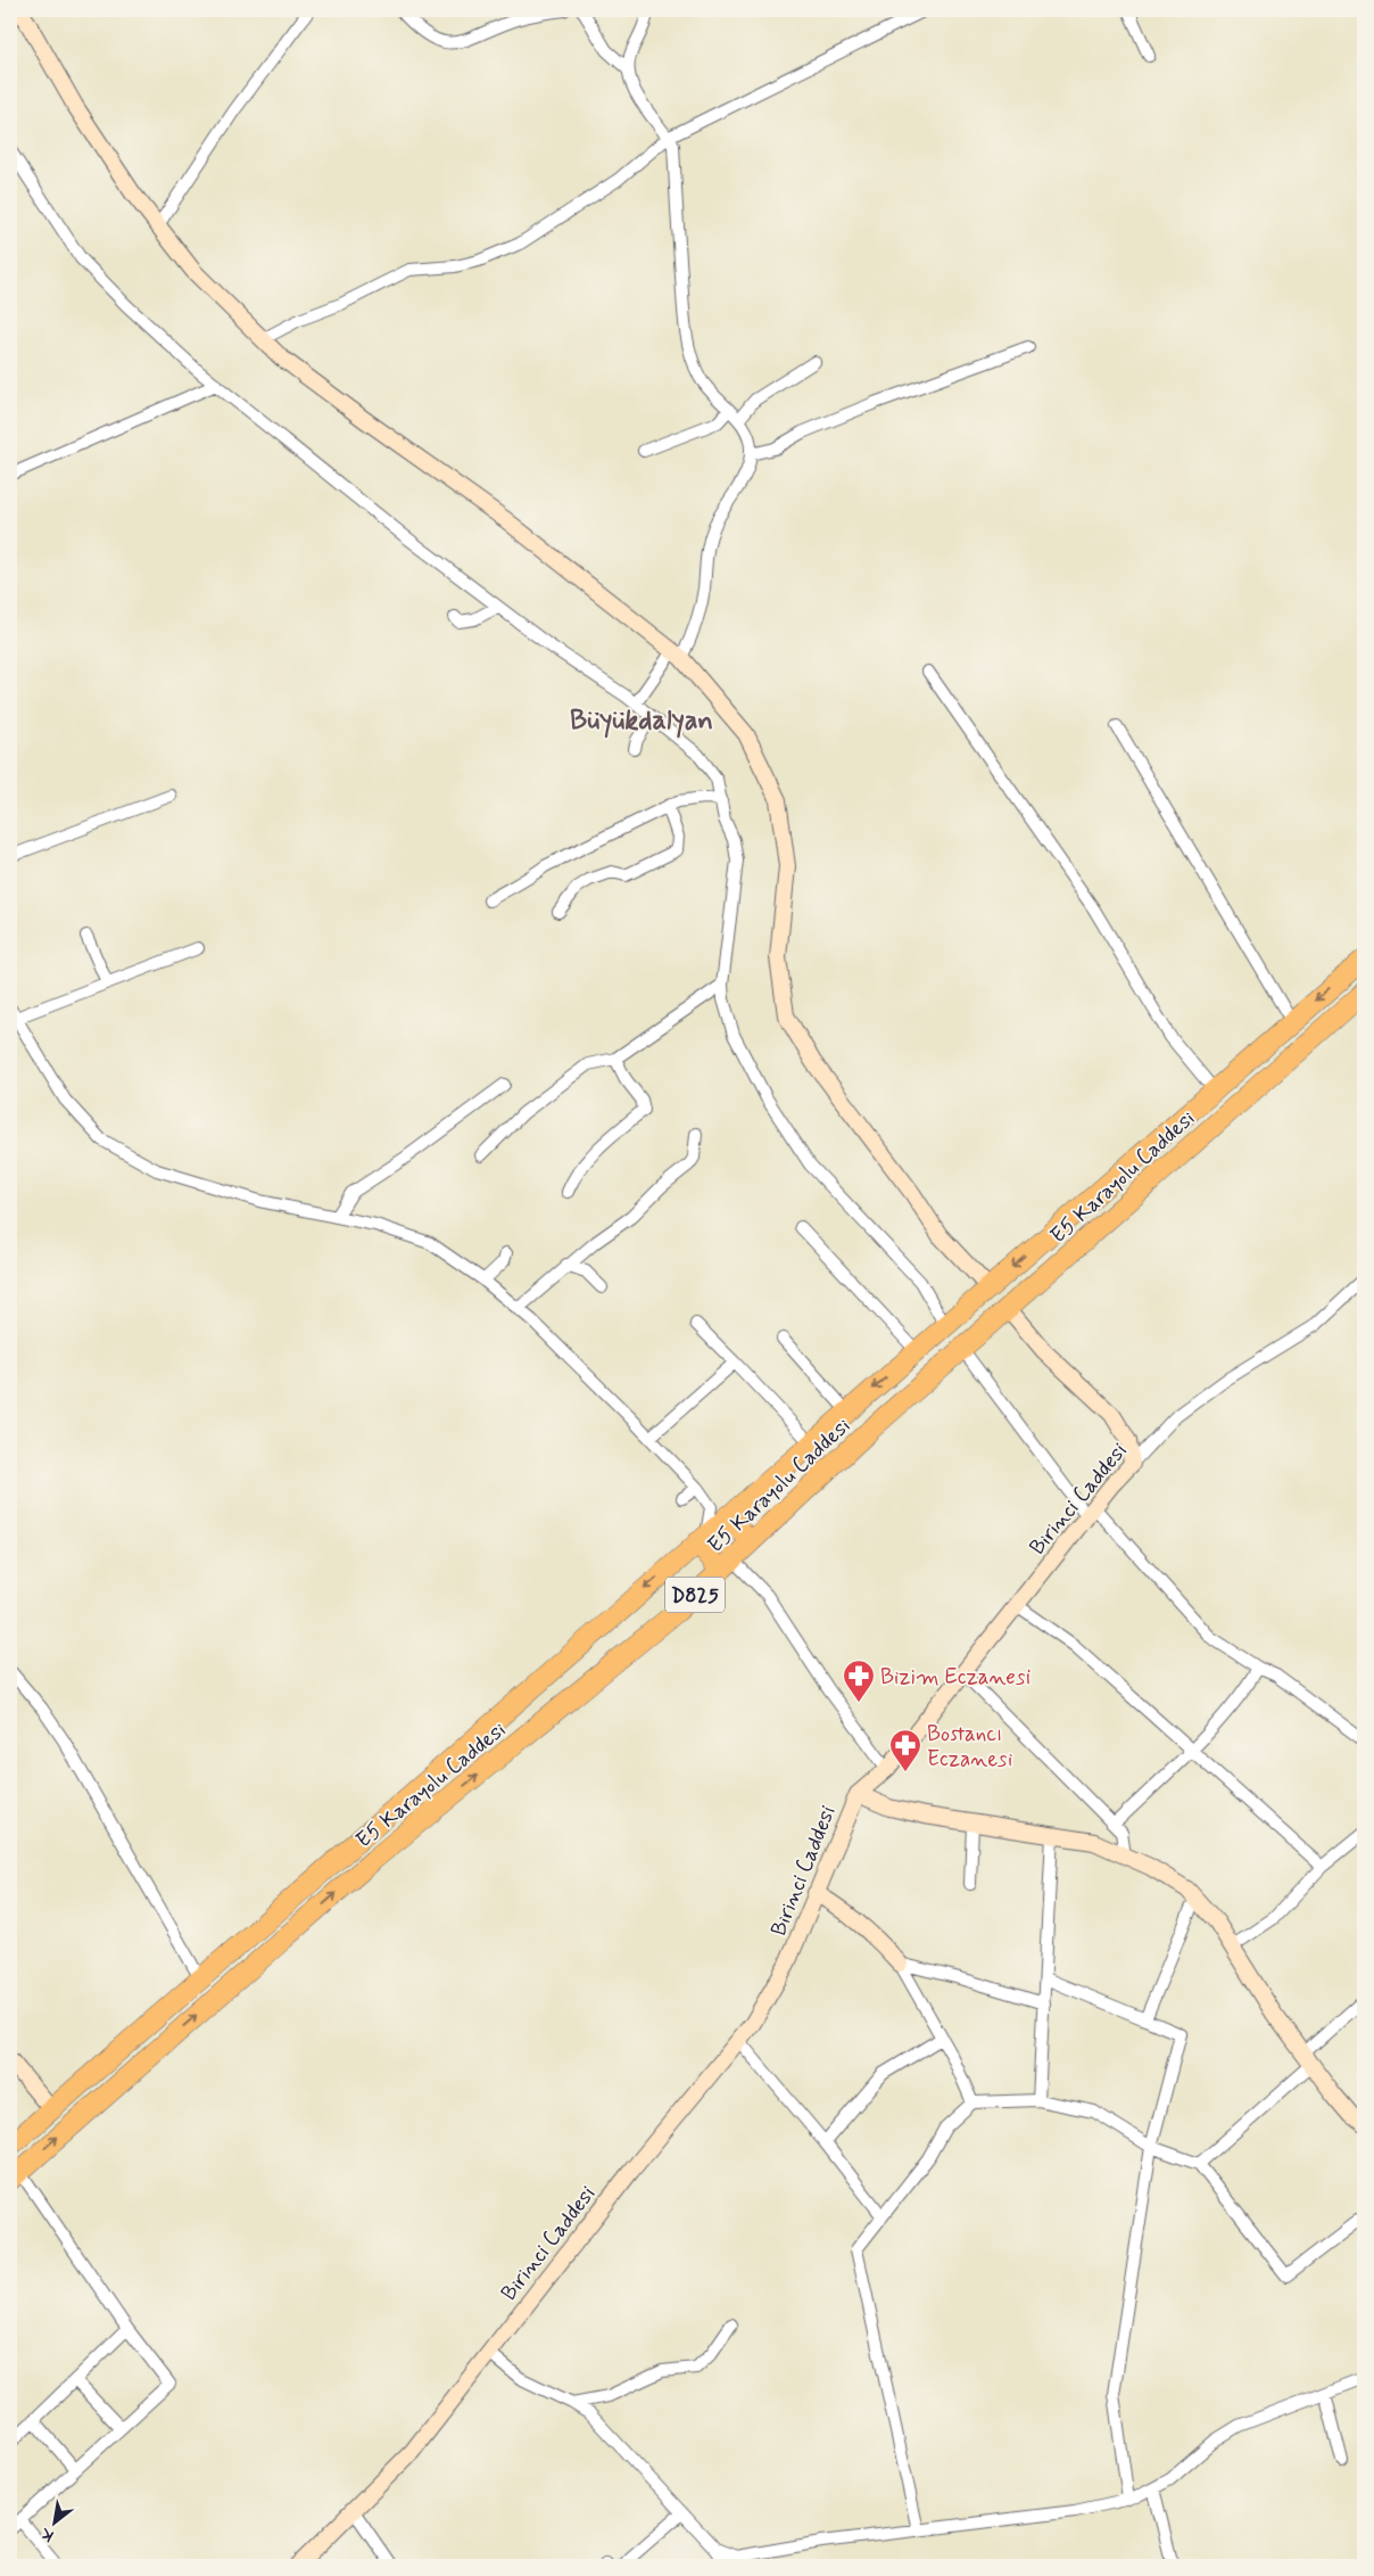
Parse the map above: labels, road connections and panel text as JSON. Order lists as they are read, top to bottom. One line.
{"streets":{"highway":["E5 Karayolu Caddesi","D825"],"street":["Birinci Caddesi"]},"districts":["Büyükdalyan"],"places":{"pharmacy":["Bizim Eczanesi","Bostancı Eczanesi"]},"north":"bottom left"}
